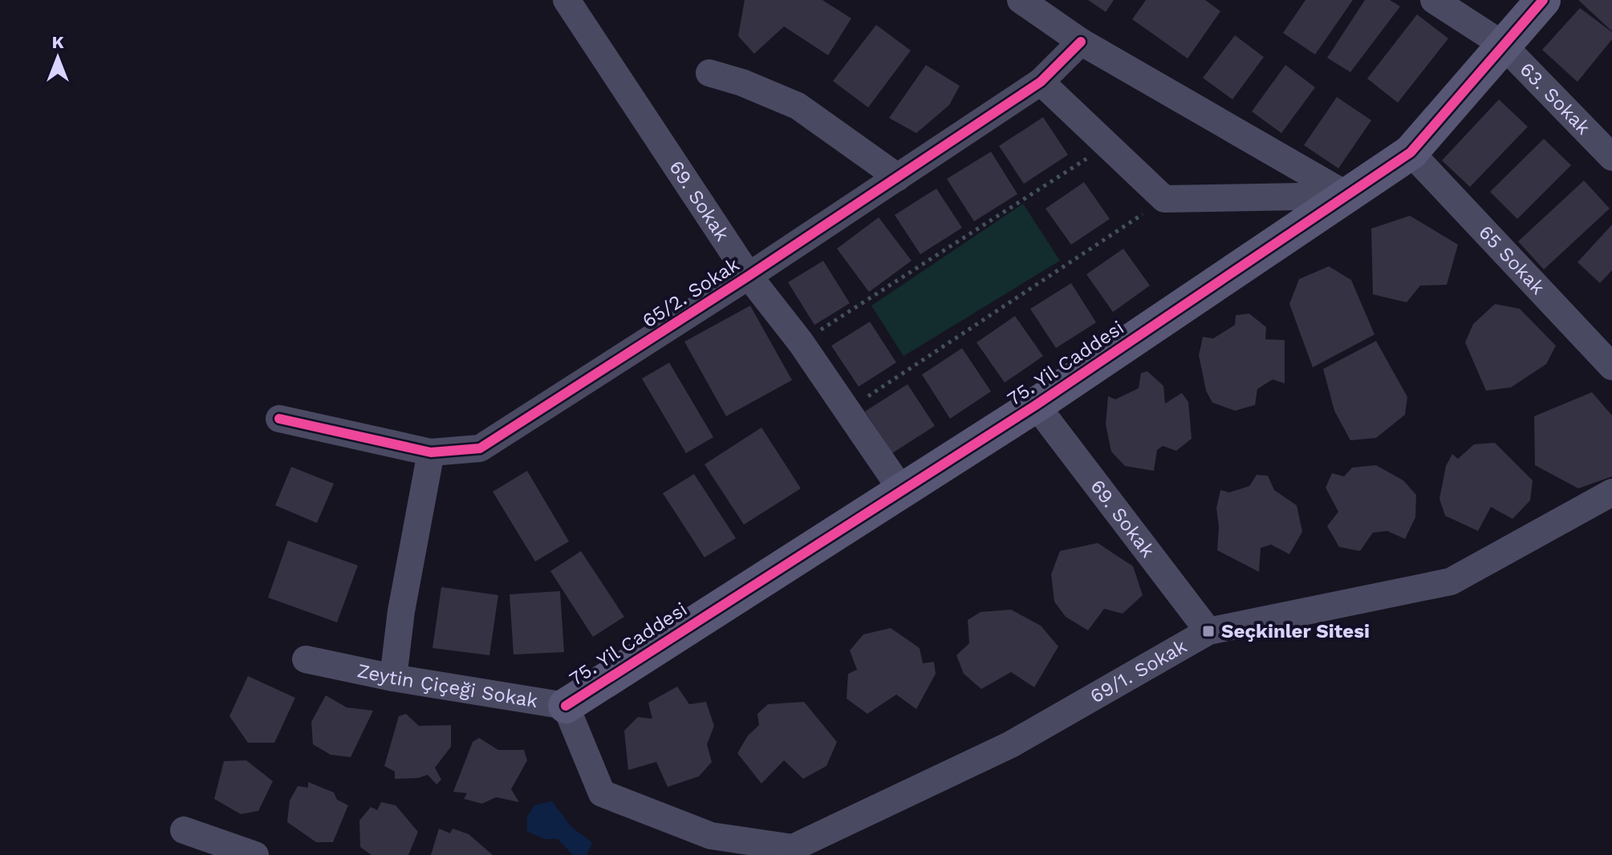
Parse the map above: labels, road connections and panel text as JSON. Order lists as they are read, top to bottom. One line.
{"streets":{"street":["63. Sokak","69. Sokak","65 Sokak","65/2. Sokak","75. Yil Caddesi","69/1. Sokak","Zeytin Çiçeği Sokak"]},"crossings":[["63. Sokak","75. Yil Caddesi"],["69. Sokak","65/2. Sokak"],["69. Sokak","75. Yil Caddesi"],["69. Sokak","69/1. Sokak"],["65 Sokak","75. Yil Caddesi"],["75. Yil Caddesi","Zeytin Çiçeği Sokak"],["69/1. Sokak","Zeytin Çiçeği Sokak"]],"places":{"transit":["Seçkinler Sitesi"]},"north":"top"}
